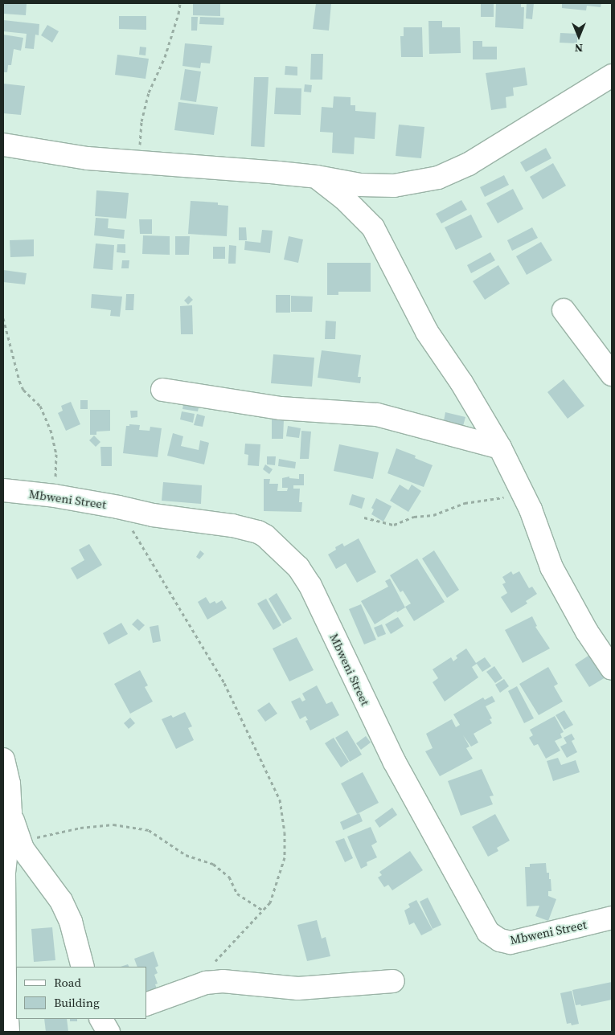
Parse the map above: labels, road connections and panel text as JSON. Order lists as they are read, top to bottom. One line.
{"streets":{"street":["Mbweni Street"]},"legend":["Road","Building"],"north":"bottom"}
